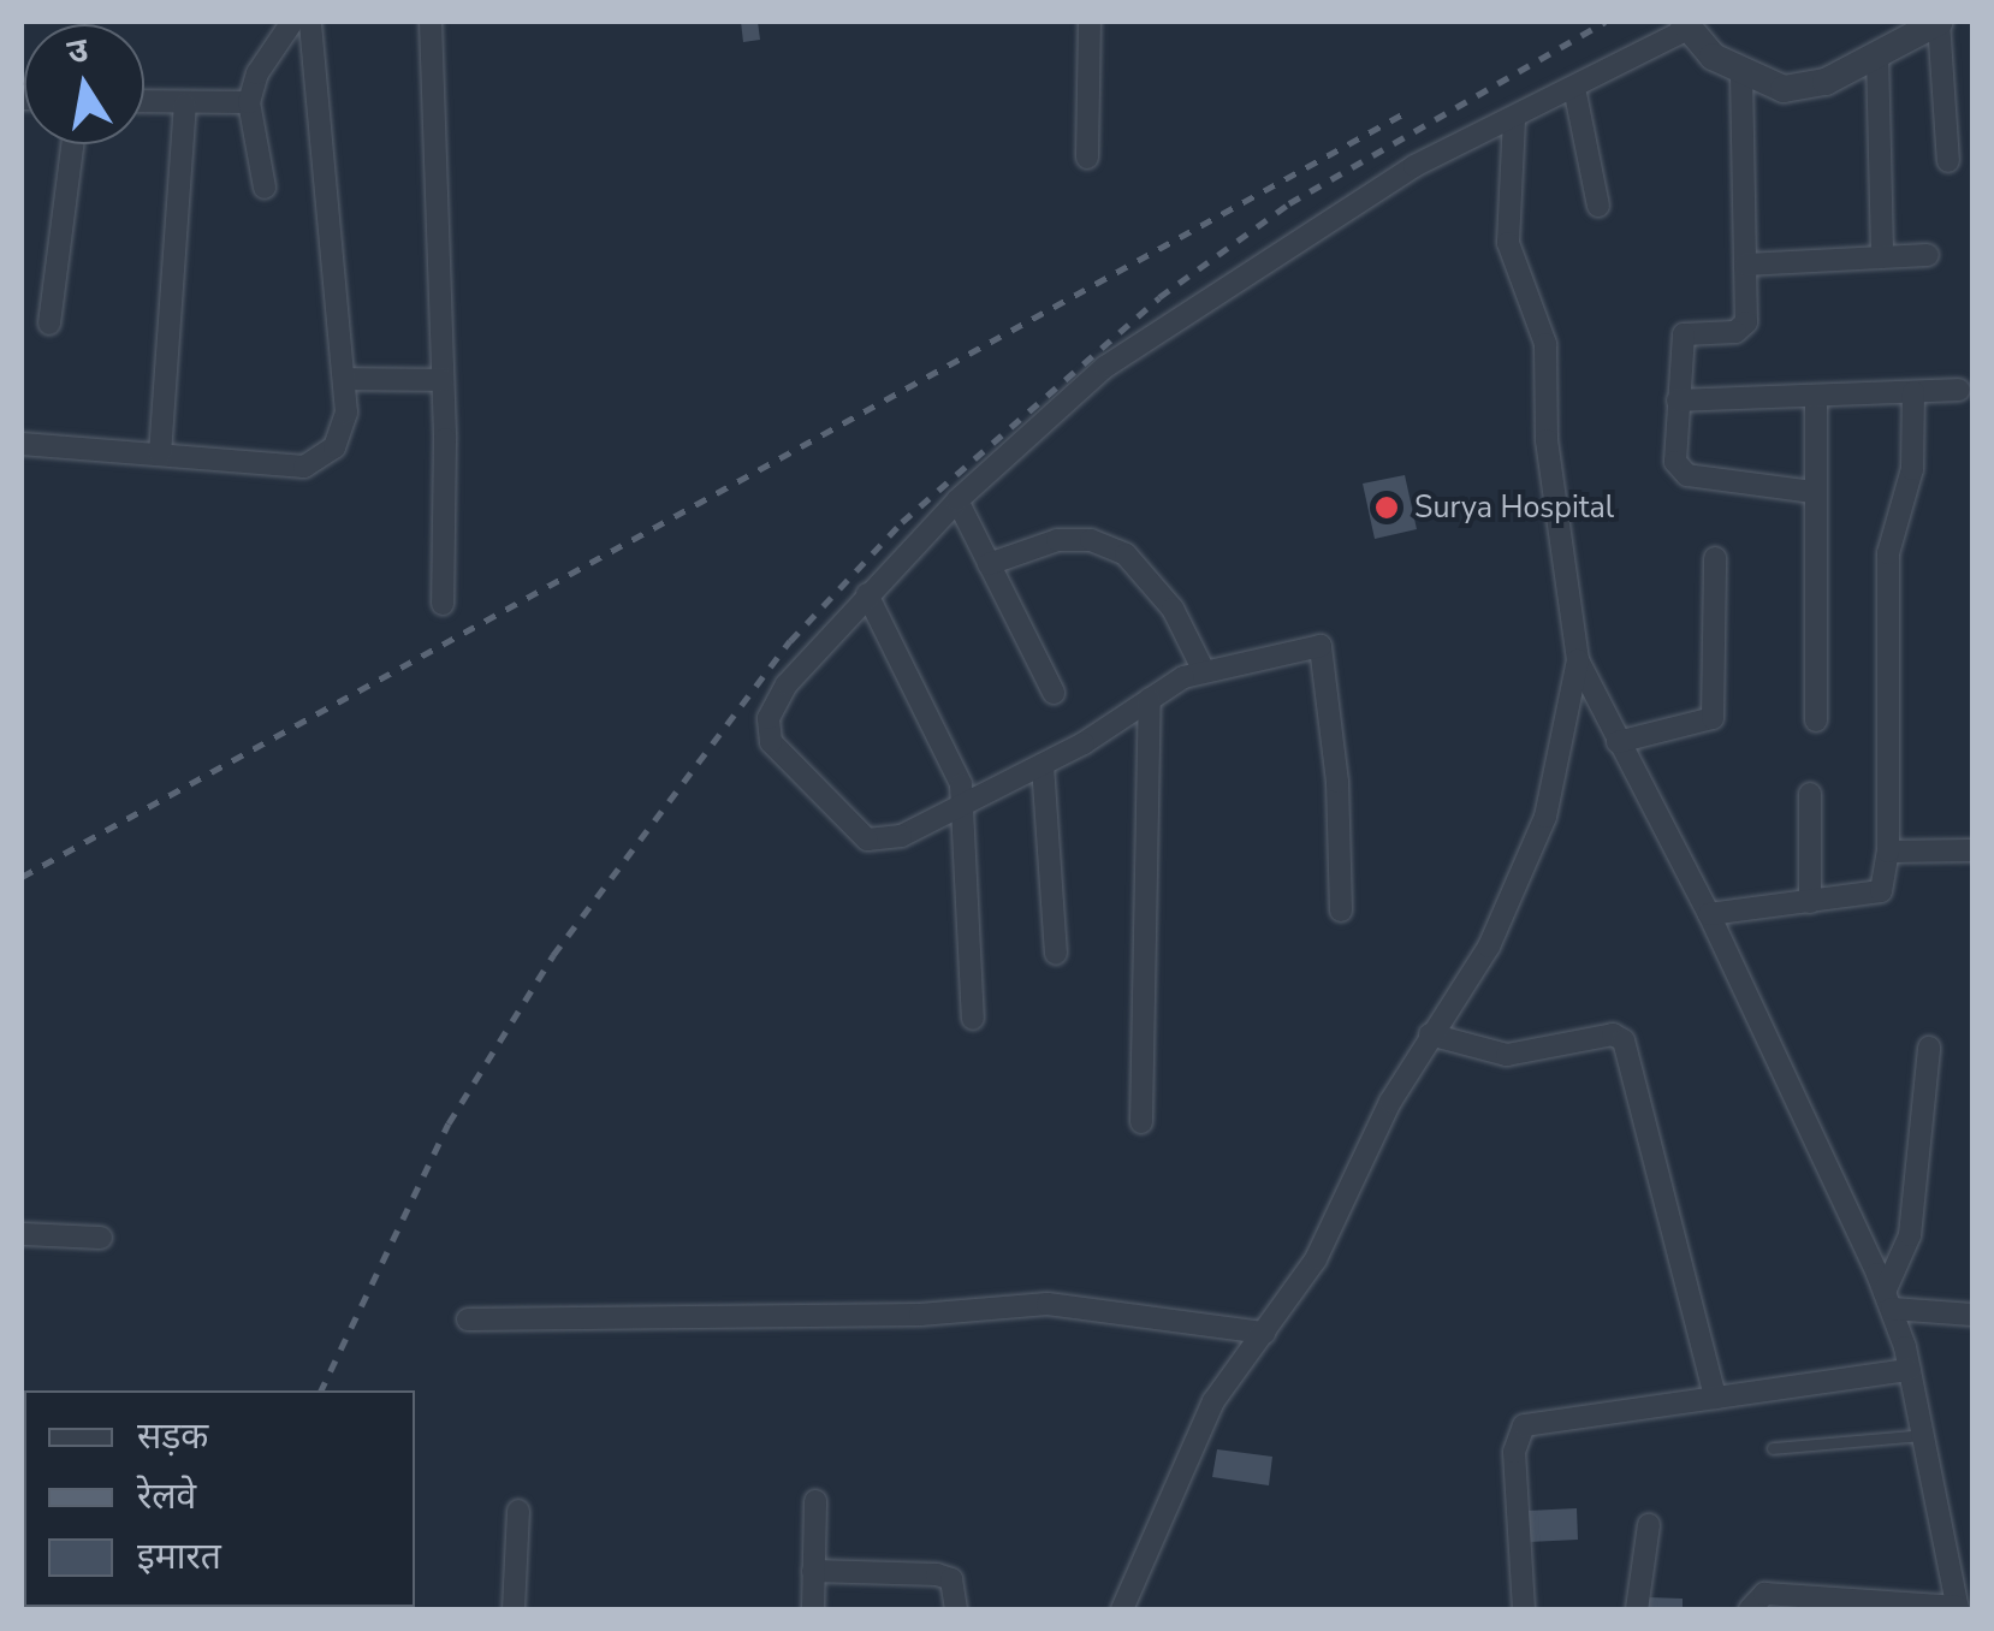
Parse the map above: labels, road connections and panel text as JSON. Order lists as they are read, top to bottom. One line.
{"places":["Surya Hospital"],"legend":["सड़क","रेलवे","इमारत"],"north":"top"}
